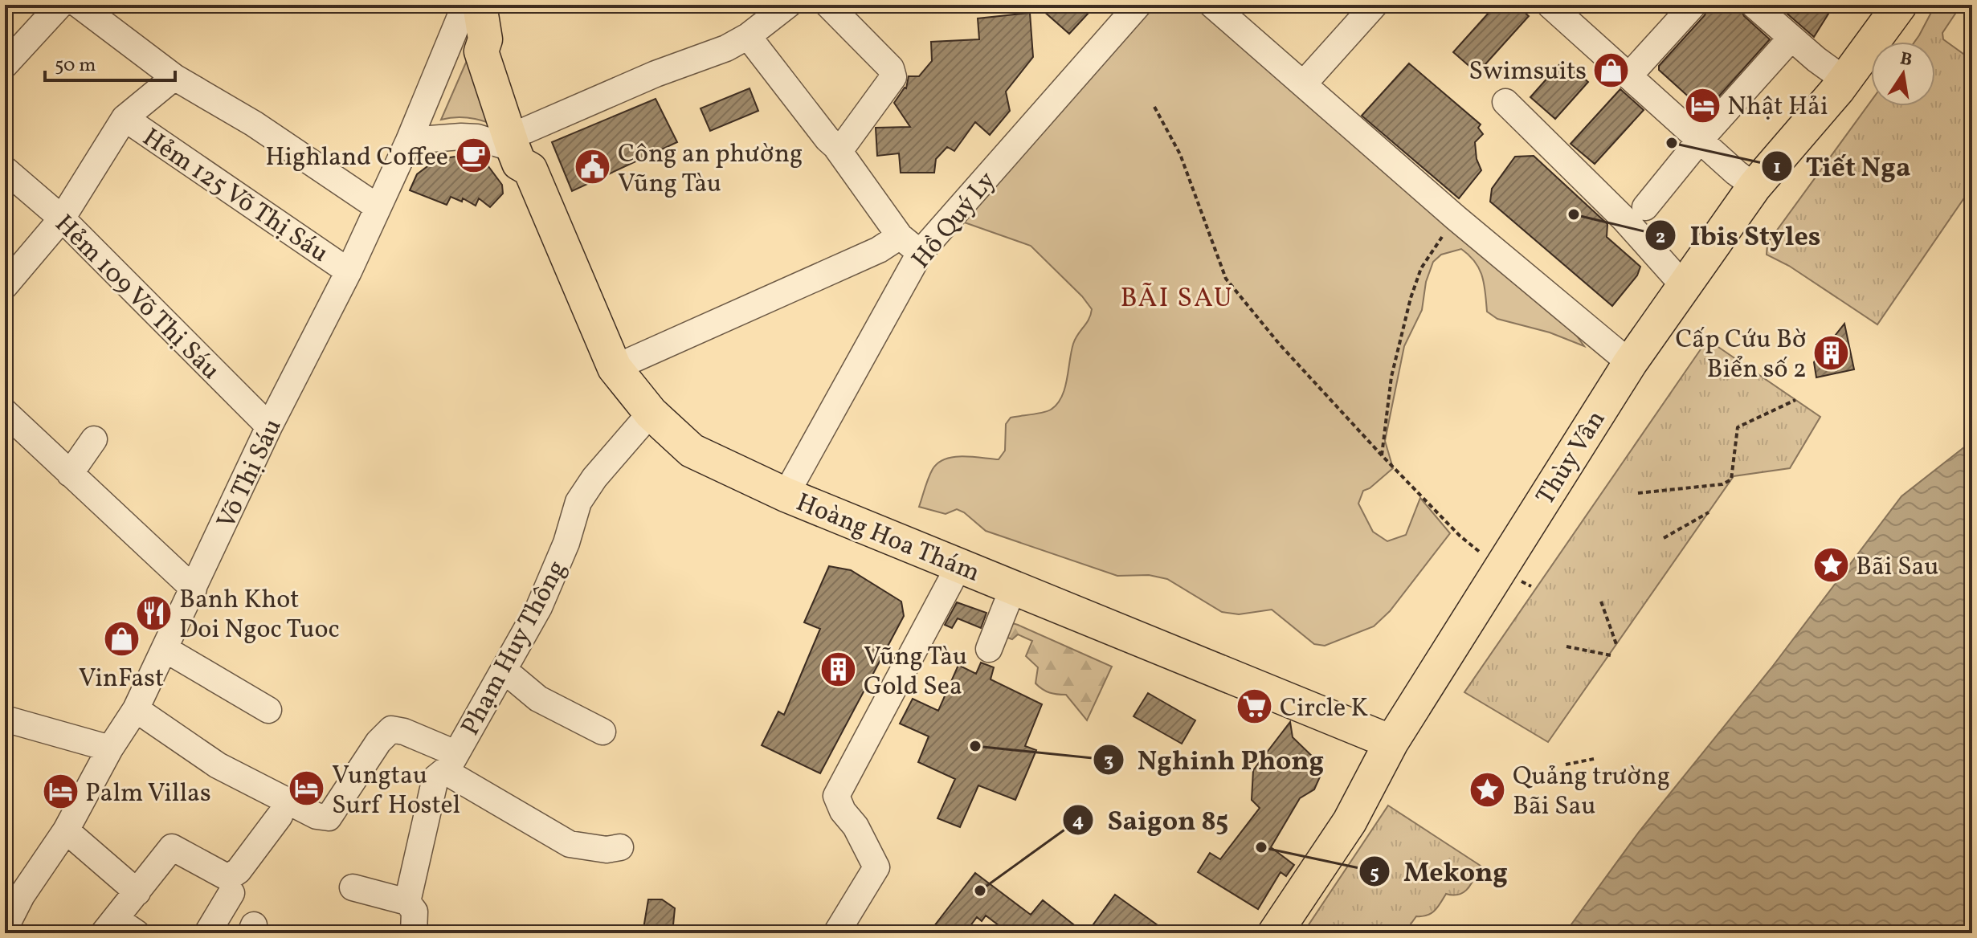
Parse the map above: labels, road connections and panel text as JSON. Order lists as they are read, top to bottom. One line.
{"streets":{"main road":["Thùy Vân","Hoàng Hoa Thám"],"street":["Hẻm 125 Võ Thị Sáu","Hồ Quý Ly","Hẻm 109 Võ Thị Sáu","Võ Thị Sáu","Phạm Huy Thông"]},"crossings":[["Hẻm 125 Võ Thị Sáu","Võ Thị Sáu"],["Hồ Quý Ly","Hoàng Hoa Thám"],["Hẻm 109 Võ Thị Sáu","Võ Thị Sáu"],["Thùy Vân","Hoàng Hoa Thám"],["Hoàng Hoa Thám","Phạm Huy Thông"]],"districts":["BÃI SAU"],"places":{"shop":["Swimsuits","VinFast"],"hotel":["Nhật Hải","Vungtau Surf Hostel","Palm Villas"],"other":["Tiết Nga","Ibis Styles","Nghinh Phong","Mekong","Saigon 85"],"cafe":["Highland Coffee"],"public building":["Công an phường Vũng Tàu"],"building":["Cấp Cứu Bờ Biển số 2","Vũng Tàu Gold Sea"],"place":["Bãi Sau","Quảng trường Bãi Sau"],"restaurant":["Banh Khot Doi Ngoc Tuoc"],"supermarket":["Circle K"]},"scale_bar":"50 m","north":"top"}
